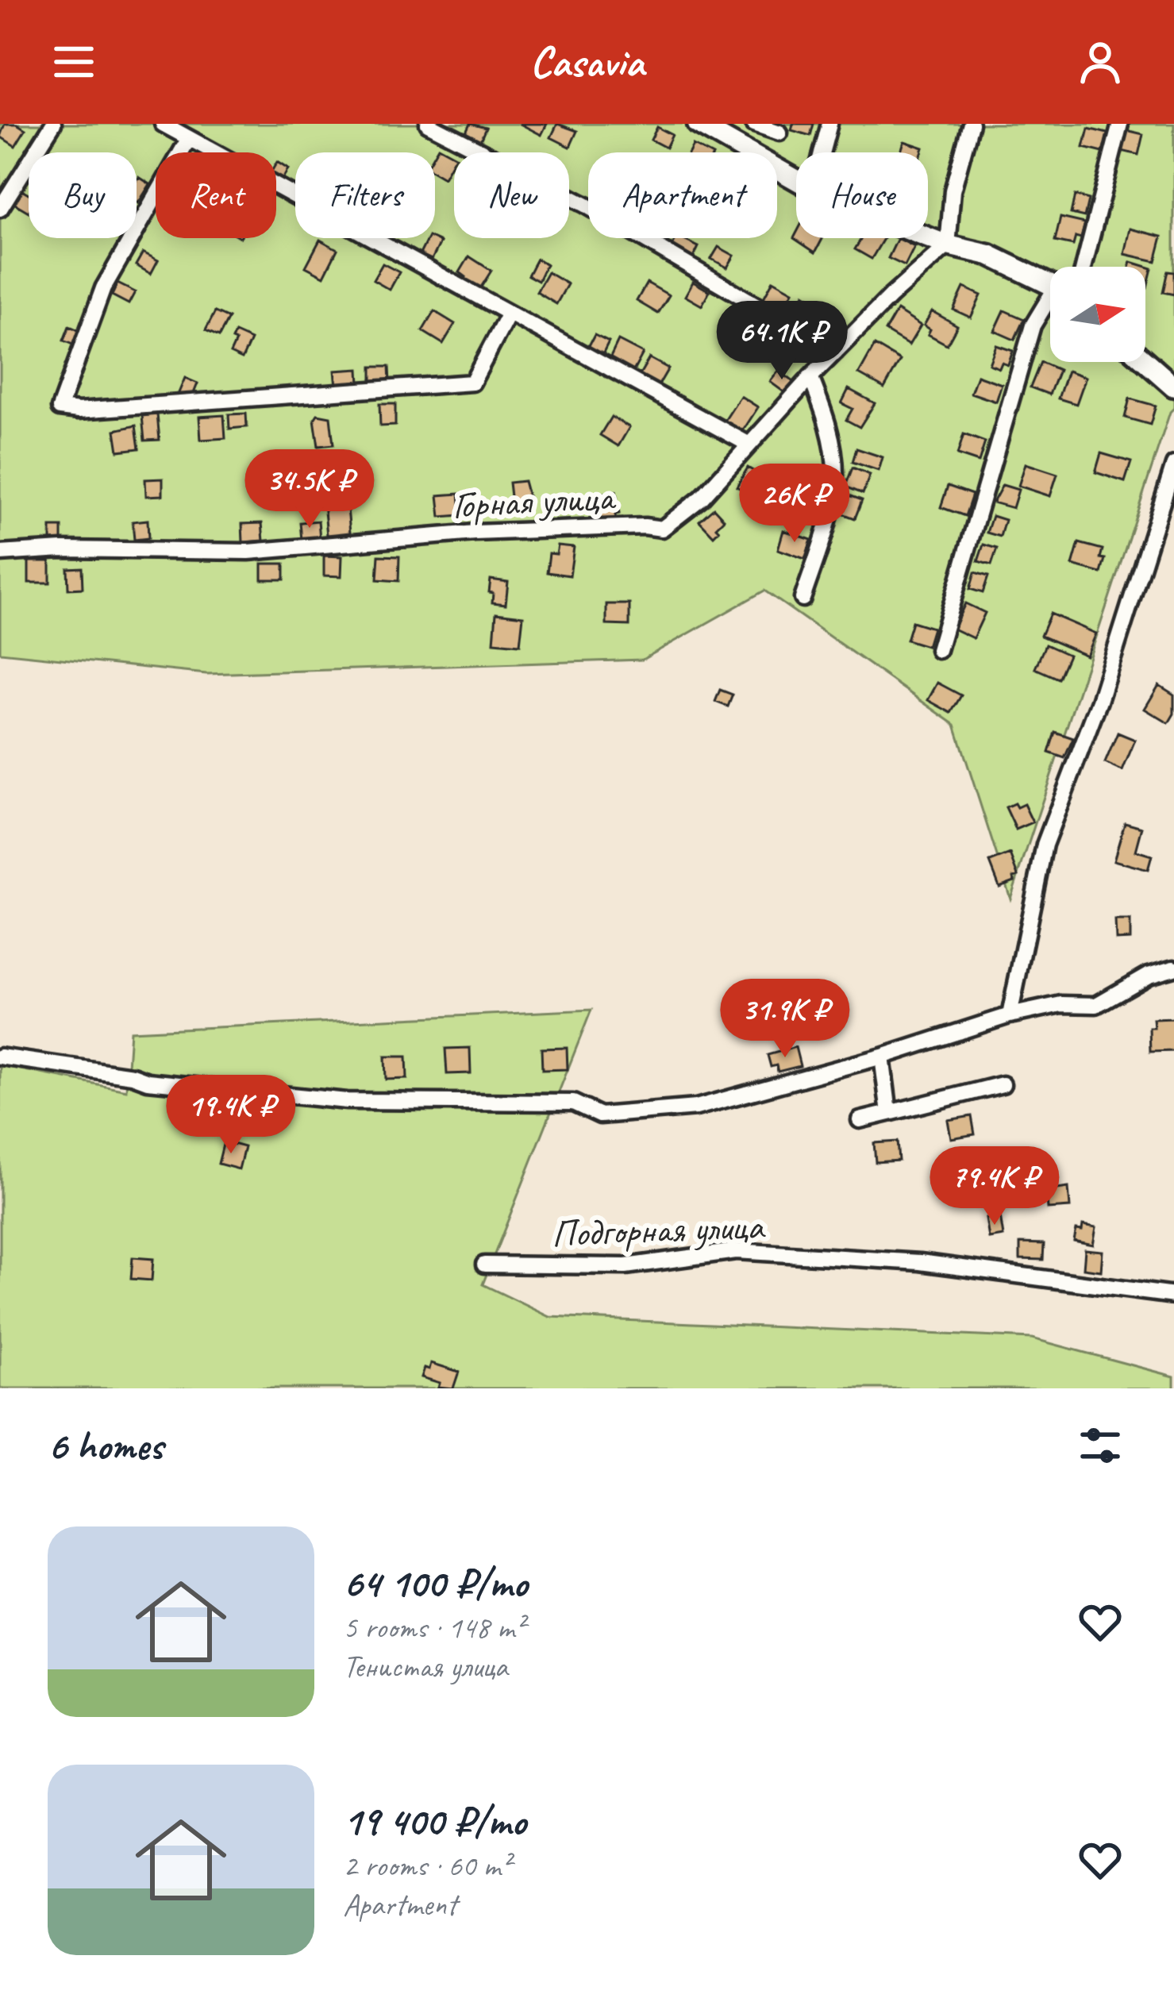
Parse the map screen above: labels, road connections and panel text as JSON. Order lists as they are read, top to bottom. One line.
{"streets":{"street":["Горная улица","Подгорная улица"]},"north":"right","page":{"header":"Casavia","chip":["Buy","Rent","Filters","New","Apartment","House"],"price":["64.1K ₽","34.5K ₽","26K ₽","31.9K ₽","19.4K ₽","79.4K ₽"],"heading":"6 homes","list":[{"name":"64 100 ₽/mo","note":"5 rooms · 148 m² · Тенистая улица"},{"name":"19 400 ₽/mo","note":"2 rooms · 60 m² · Apartment"}]}}
